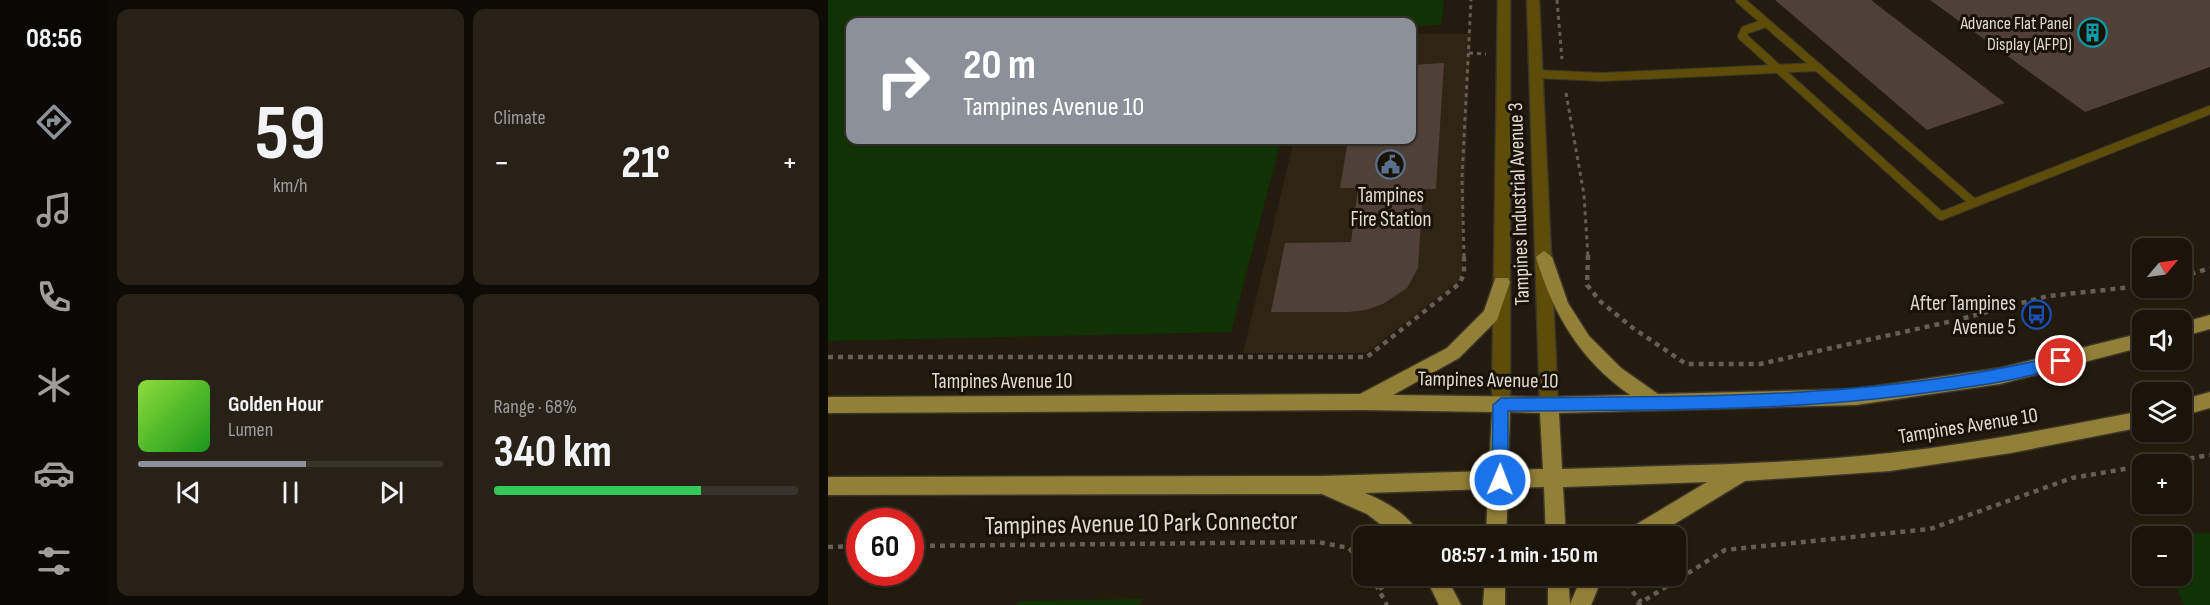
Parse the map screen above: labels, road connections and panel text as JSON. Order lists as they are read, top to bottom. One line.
{"streets":{"main road":["Tampines Avenue 10"],"street":["Tampines Industrial Avenue 3"],"path":["Tampines Avenue 10 Park Connector"]},"crossings":[["Tampines Industrial Avenue 3","Tampines Avenue 10"]],"places":{"building":["Advance Flat Panel Display (AFPD)"],"public building":["Tampines Fire Station"],"bus stop":["After Tampines Avenue 5"]},"north":"top right","page":{"tabs":"08:56","tile":[["59","km/h"],"Climate",["Range · 68%","340 km"]],"turn":["20 m","Tampines Avenue 10"],"heat":["−","21°","+"],"map_buttons":["+","−"],"song":["Golden Hour","Lumen"],"limit":"60","trip":"08:57 · 1 min · 150 m"}}
